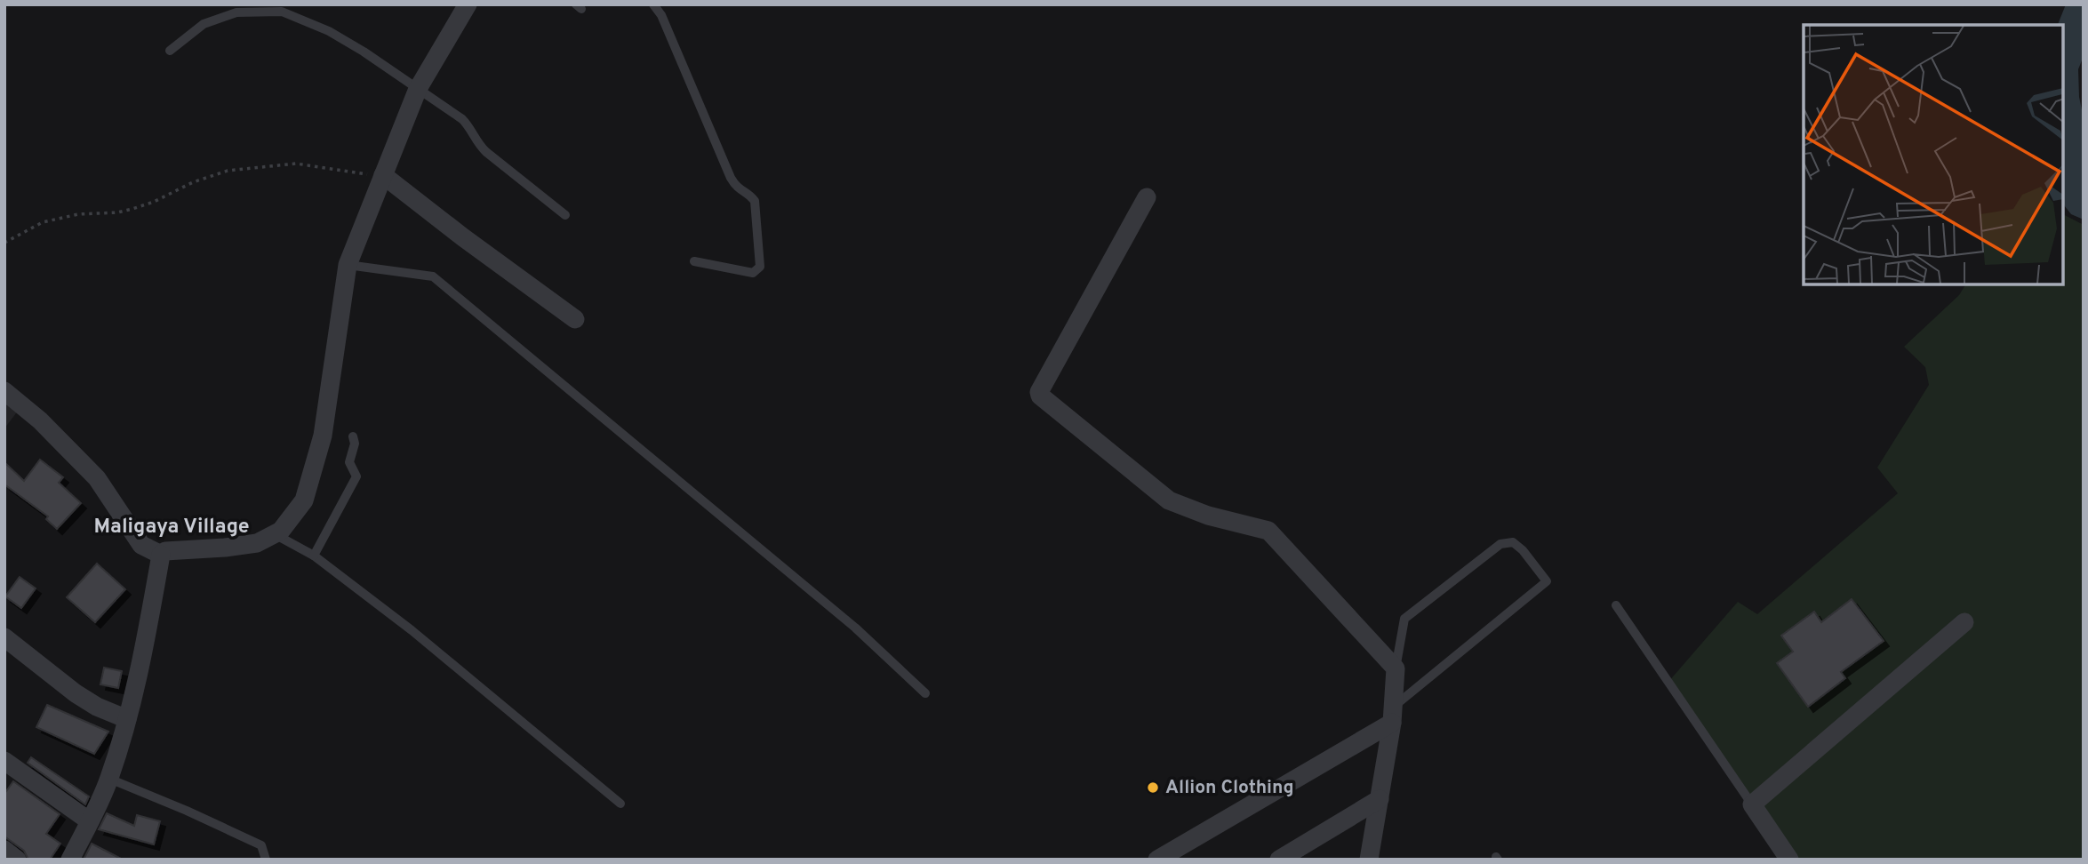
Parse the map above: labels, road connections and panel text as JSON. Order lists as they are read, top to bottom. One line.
{"districts":["Maligaya Village"],"places":["Allion Clothing"]}
